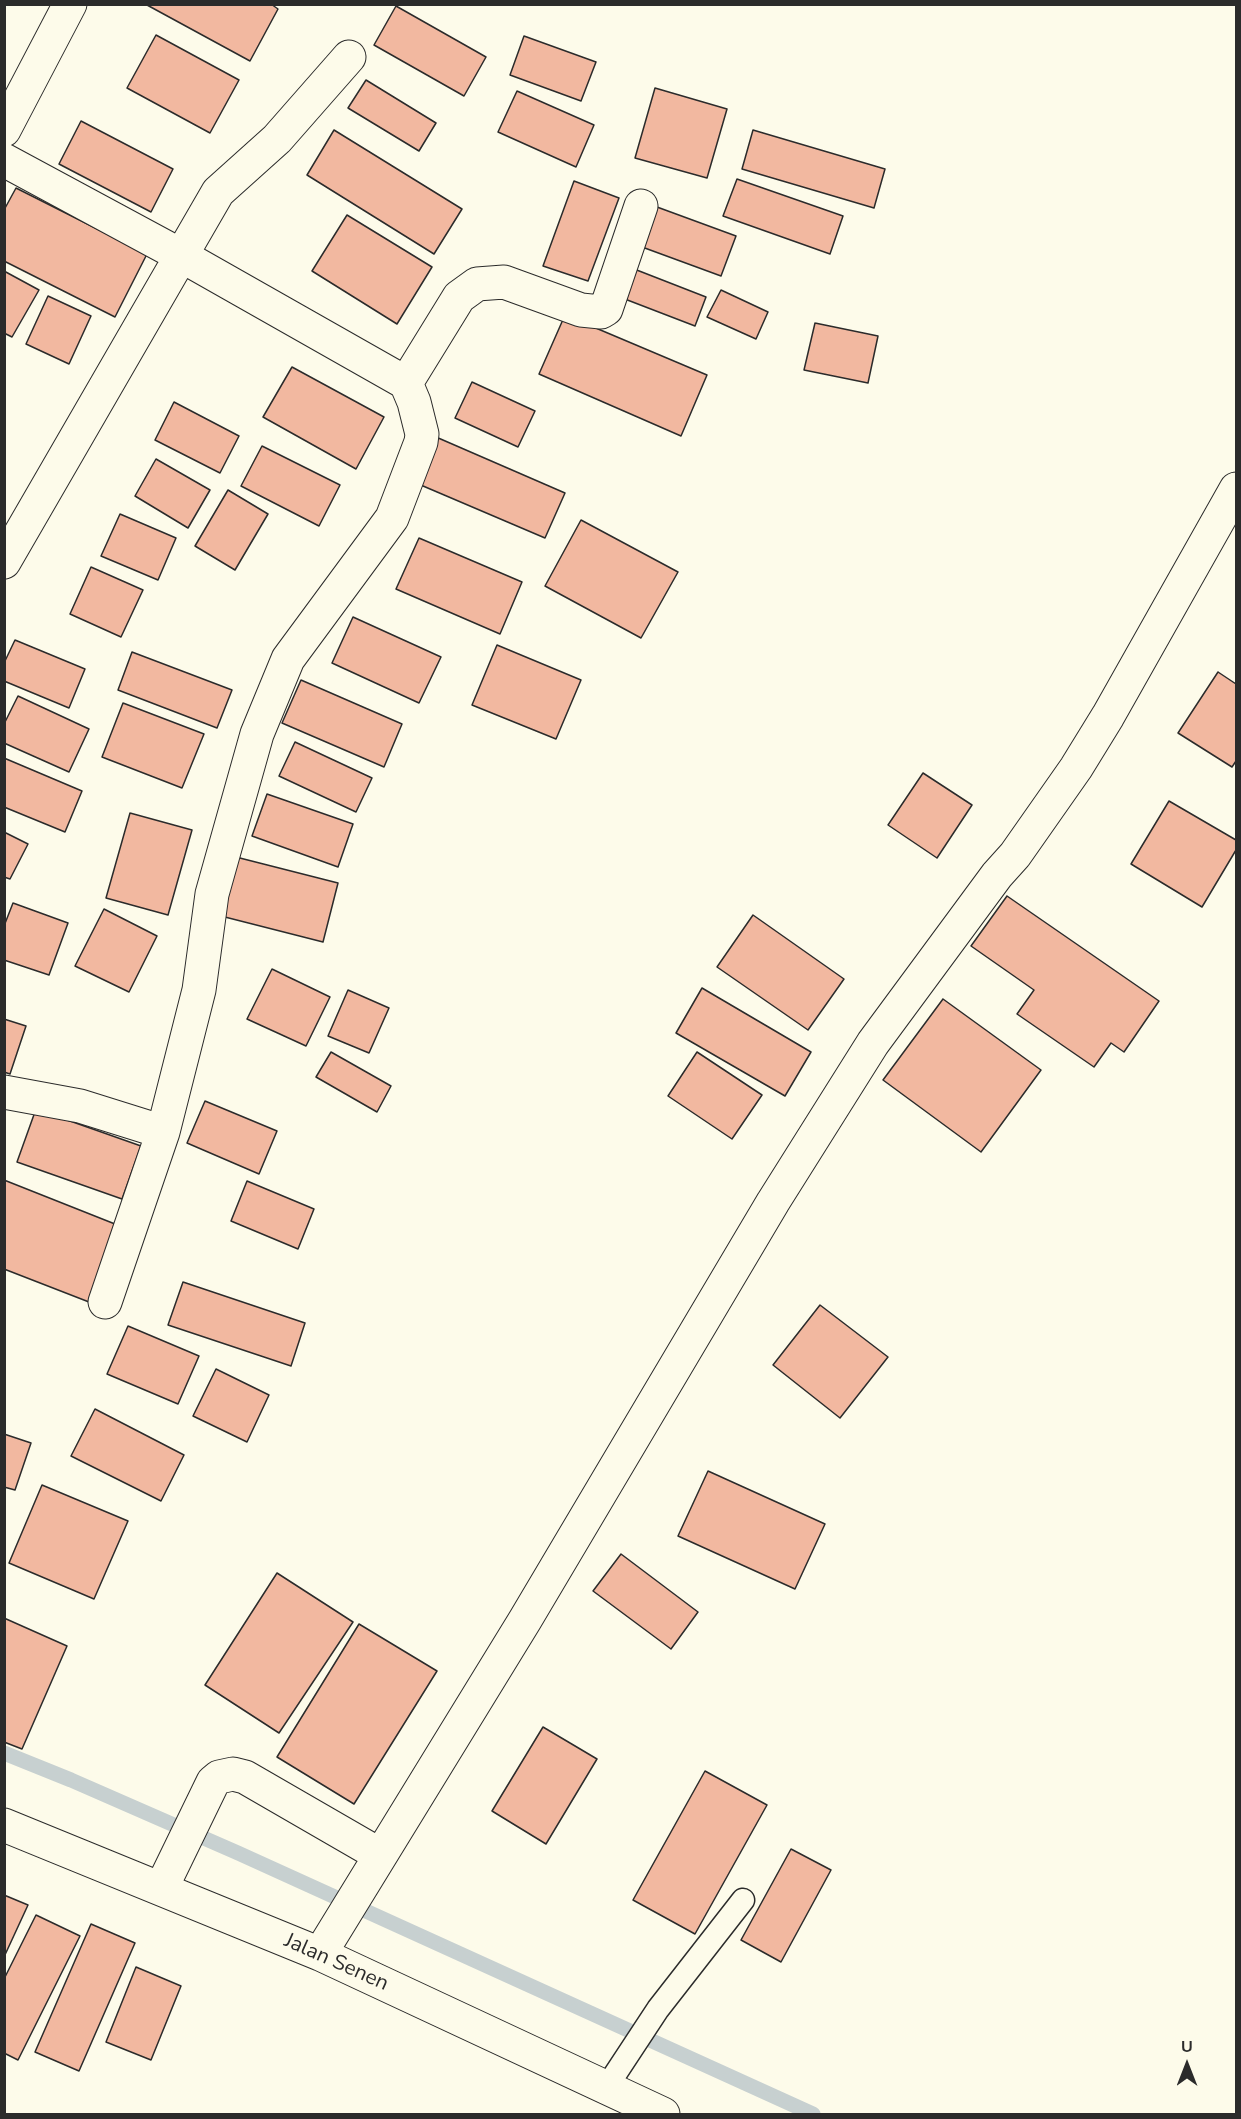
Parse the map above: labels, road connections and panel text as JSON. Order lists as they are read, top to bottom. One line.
{"streets":{"street":["Jalan Senen"]},"north":"top"}
